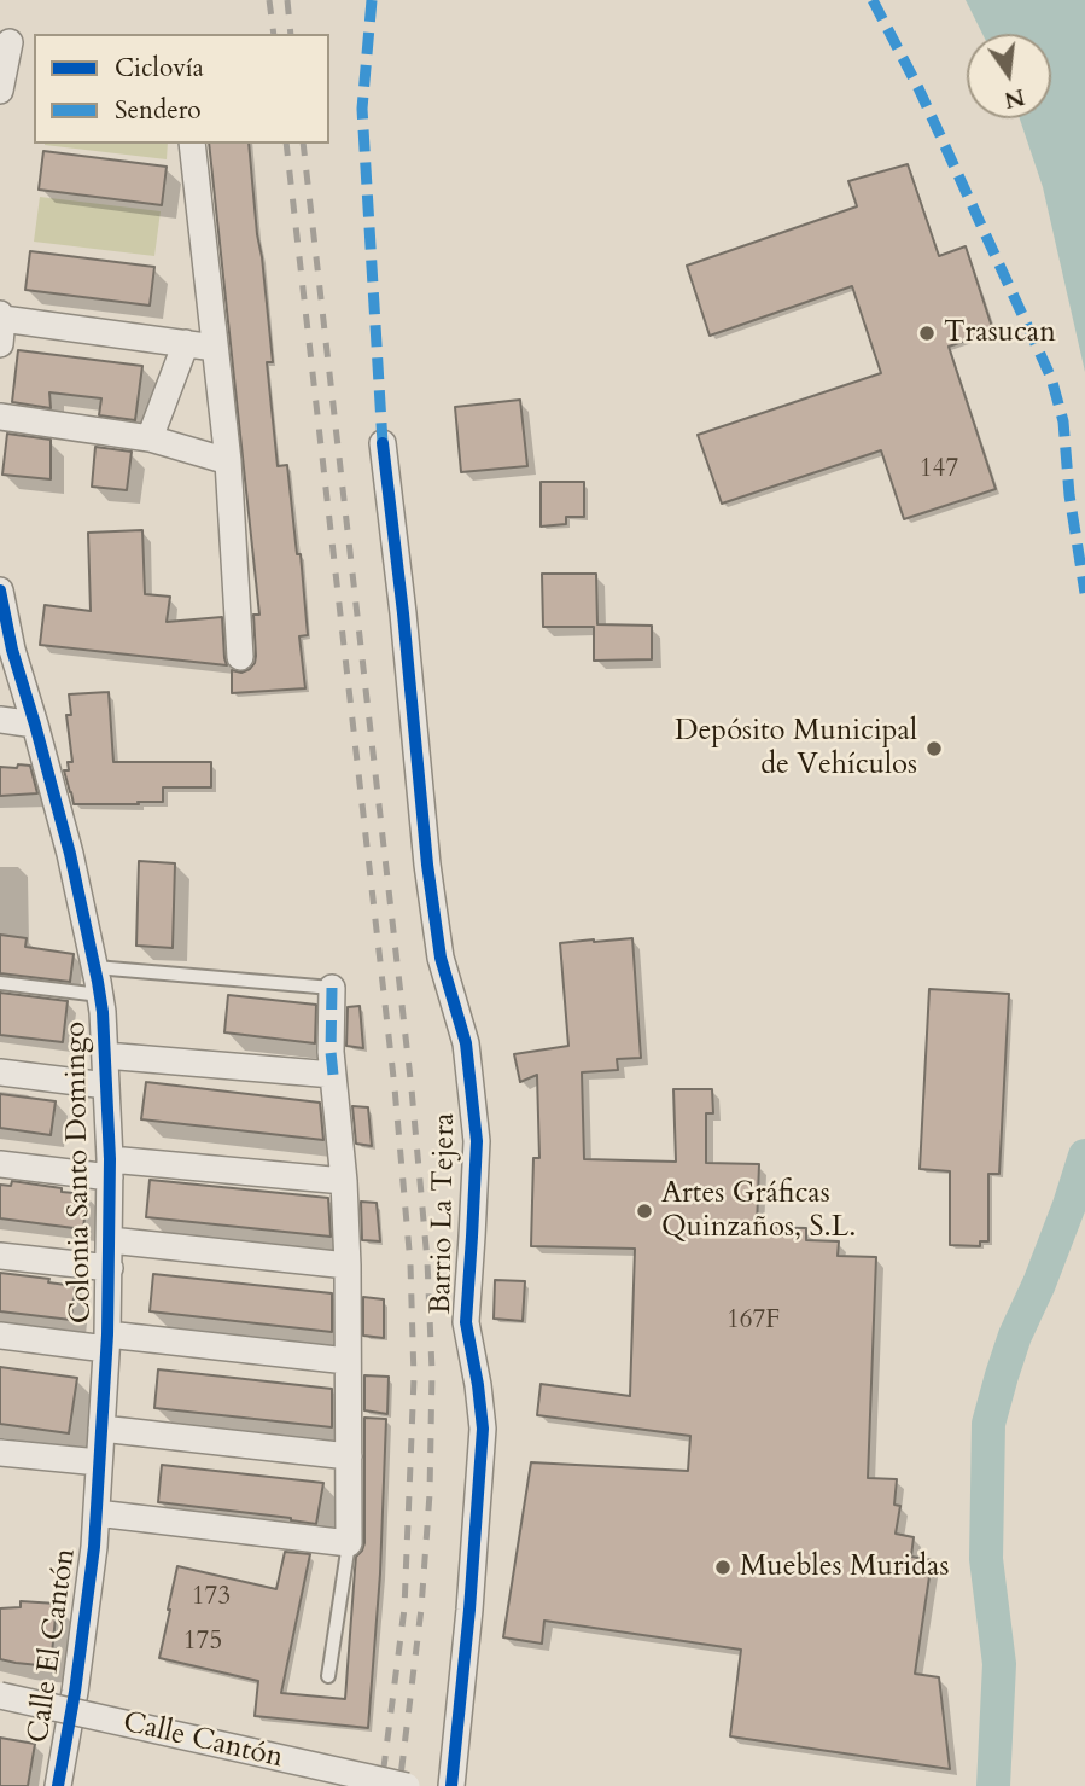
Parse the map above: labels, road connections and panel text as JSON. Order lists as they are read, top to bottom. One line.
{"streets":{"street":["Colonia Santo Domingo","Barrio La Tejera","Calle El Cantón","Calle Cantón"]},"crossings":[["Colonia Santo Domingo","Calle El Cantón"]],"places":["Trasucan","Depósito Municipal de Vehículos","Artes Gráficas Quinzaños, S.L.","Muebles Muridas"],"house_numbers":["147","167F","173","175"],"legend":["Ciclovía","Sendero"],"north":"bottom"}
